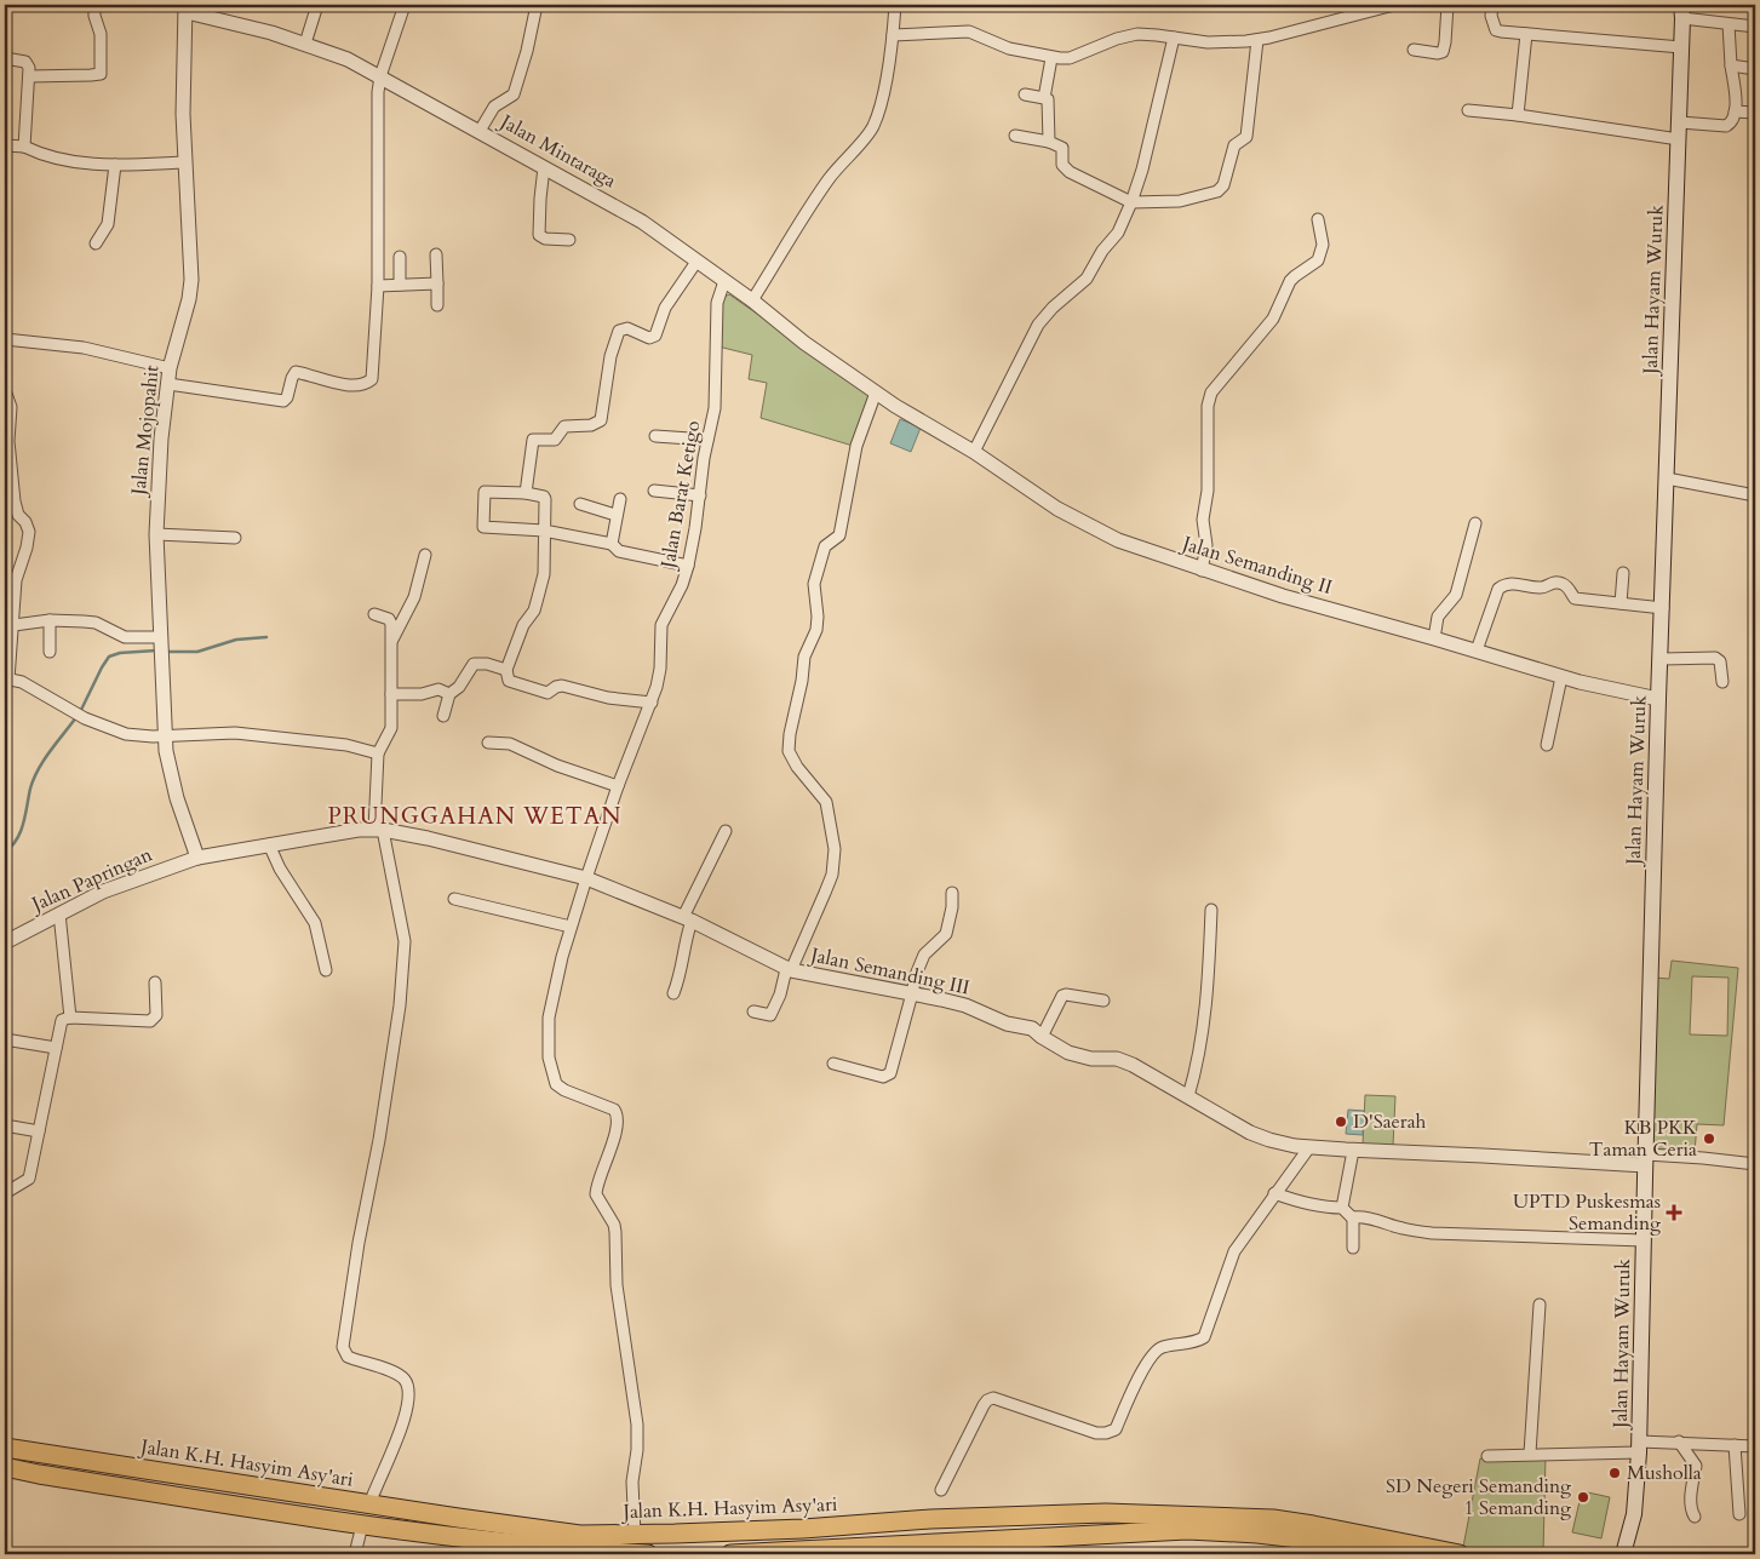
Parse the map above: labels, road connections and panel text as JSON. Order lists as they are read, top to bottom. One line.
{"streets":{"highway":["Jalan K.H. Hasyim Asy'ari"],"main road":["Jalan Hayam Wuruk"],"street":["Jalan Mintaraga","Jalan Mojopahit","Jalan Barat Ketigo","Jalan Semanding II","Jalan Papringan","Jalan Semanding III"]},"crossings":[["Jalan Mintaraga","Jalan Mojopahit"],["Jalan Mintaraga","Jalan Barat Ketigo"],["Jalan Mintaraga","Jalan Semanding II"],["Jalan Hayam Wuruk","Jalan Semanding II"],["Jalan Hayam Wuruk","Jalan Semanding III"],["Jalan Mojopahit","Jalan Papringan"],["Jalan Barat Ketigo","Jalan Semanding III"],["Jalan Barat Ketigo","Jalan K.H. Hasyim Asy'ari"],["Jalan Papringan","Jalan Semanding III"]],"districts":["PRUNGGAHAN WETAN"],"places":{"other":["D'Saerah","KB PKK Taman Ceria","Musholla","SD Negeri Semanding 1 Semanding"],"health":["UPTD Puskesmas Semanding"]}}
